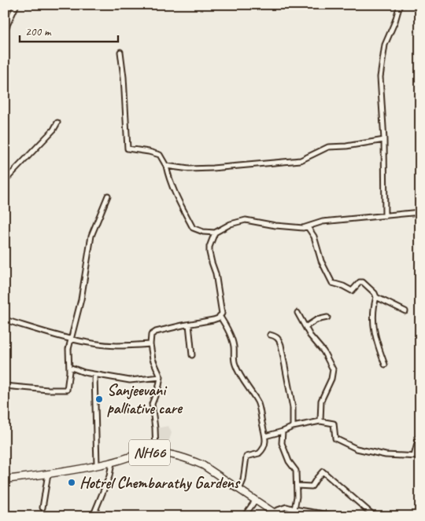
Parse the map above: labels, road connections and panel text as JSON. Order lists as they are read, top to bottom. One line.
{"streets":{"highway":["NH66"]},"places":["Sanjeevani palliative care","Hotrel Chembarathy Gardens"],"scale_bar":"200 m"}
